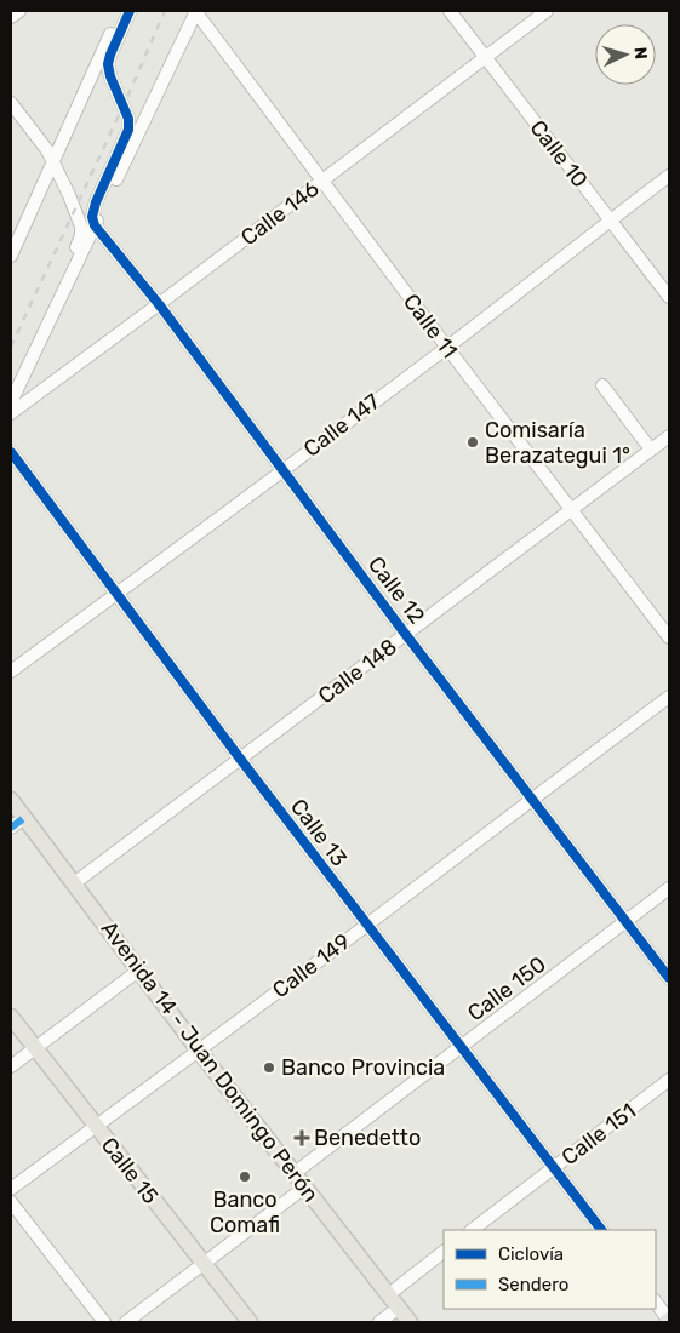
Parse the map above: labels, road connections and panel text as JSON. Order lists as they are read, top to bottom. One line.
{"streets":{"main road":["Avenida 14 - Juan Domingo Perón","Calle 15"],"street":["Calle 10","Calle 146","Calle 11","Calle 147","Calle 12","Calle 148","Calle 13","Calle 149","Calle 150","Calle 151"]},"crossings":[["Calle 10","Calle 146"],["Calle 10","Calle 147"],["Calle 146","Calle 11"],["Calle 146","Calle 12"],["Calle 11","Calle 147"],["Calle 11","Calle 148"],["Calle 147","Calle 12"],["Calle 147","Calle 13"],["Calle 12","Calle 148"],["Calle 12","Calle 149"],["Calle 12","Calle 150"],["Calle 148","Calle 13"],["Calle 148","Avenida 14 - Juan Domingo Perón"],["Calle 13","Calle 149"],["Calle 13","Calle 150"],["Calle 13","Calle 151"],["Calle 149","Avenida 14 - Juan Domingo Perón"],["Calle 149","Calle 15"],["Calle 150","Avenida 14 - Juan Domingo Perón"]],"places":{"other":["Comisaría Berazategui 1°","Banco Provincia","Banco Comafi"],"health":["Benedetto"]},"legend":["Ciclovía","Sendero"],"north":"right"}
